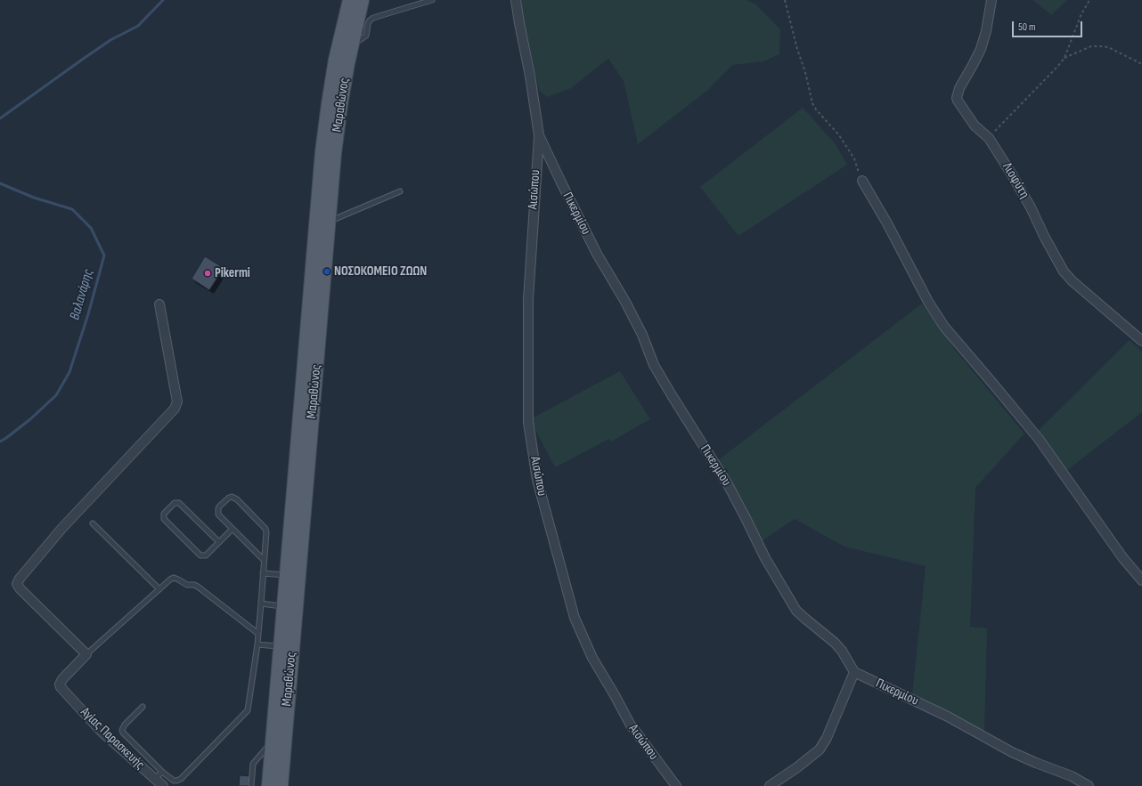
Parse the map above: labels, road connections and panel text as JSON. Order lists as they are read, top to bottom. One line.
{"streets":{"main road":["Μαραθώνος"],"street":["Λιοφύτη","Αισώπου","Πικερμίου","Αγίας Παρασκευής"]},"crossings":[["Αισώπου","Πικερμίου"]],"water":["Βαλανάρης"],"places":["ΝΟΣΟΚΟΜΕΙΟ ΖΩΩΝ","Pikermi"],"scale_bar":"50 m"}
